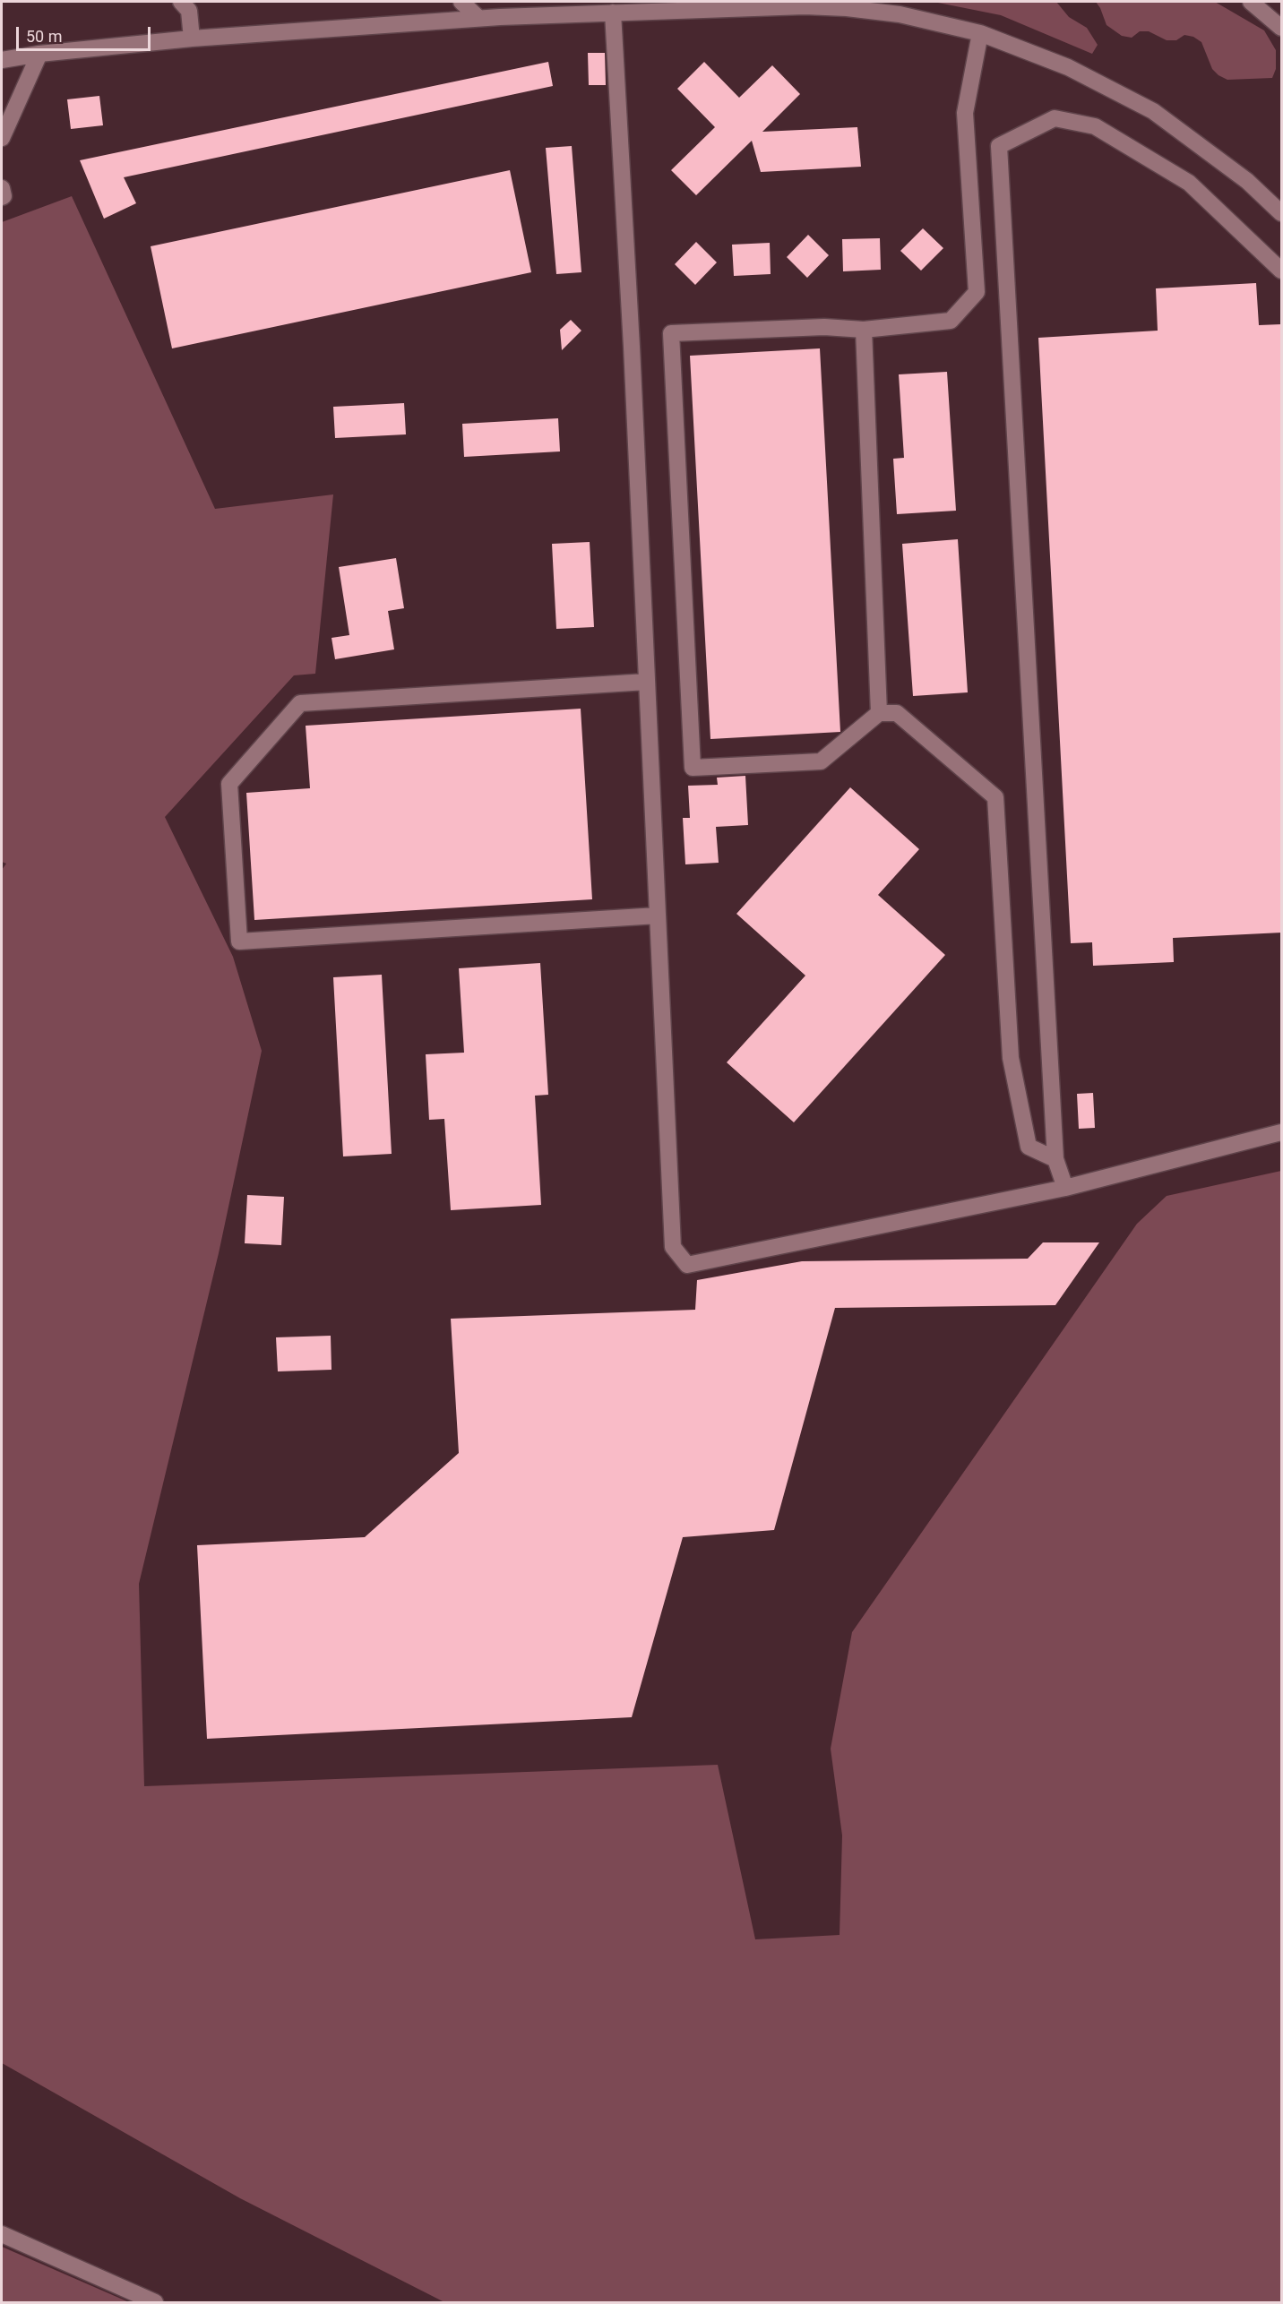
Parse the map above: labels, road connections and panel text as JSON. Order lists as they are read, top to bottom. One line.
{"scale_bar":"50 m"}
